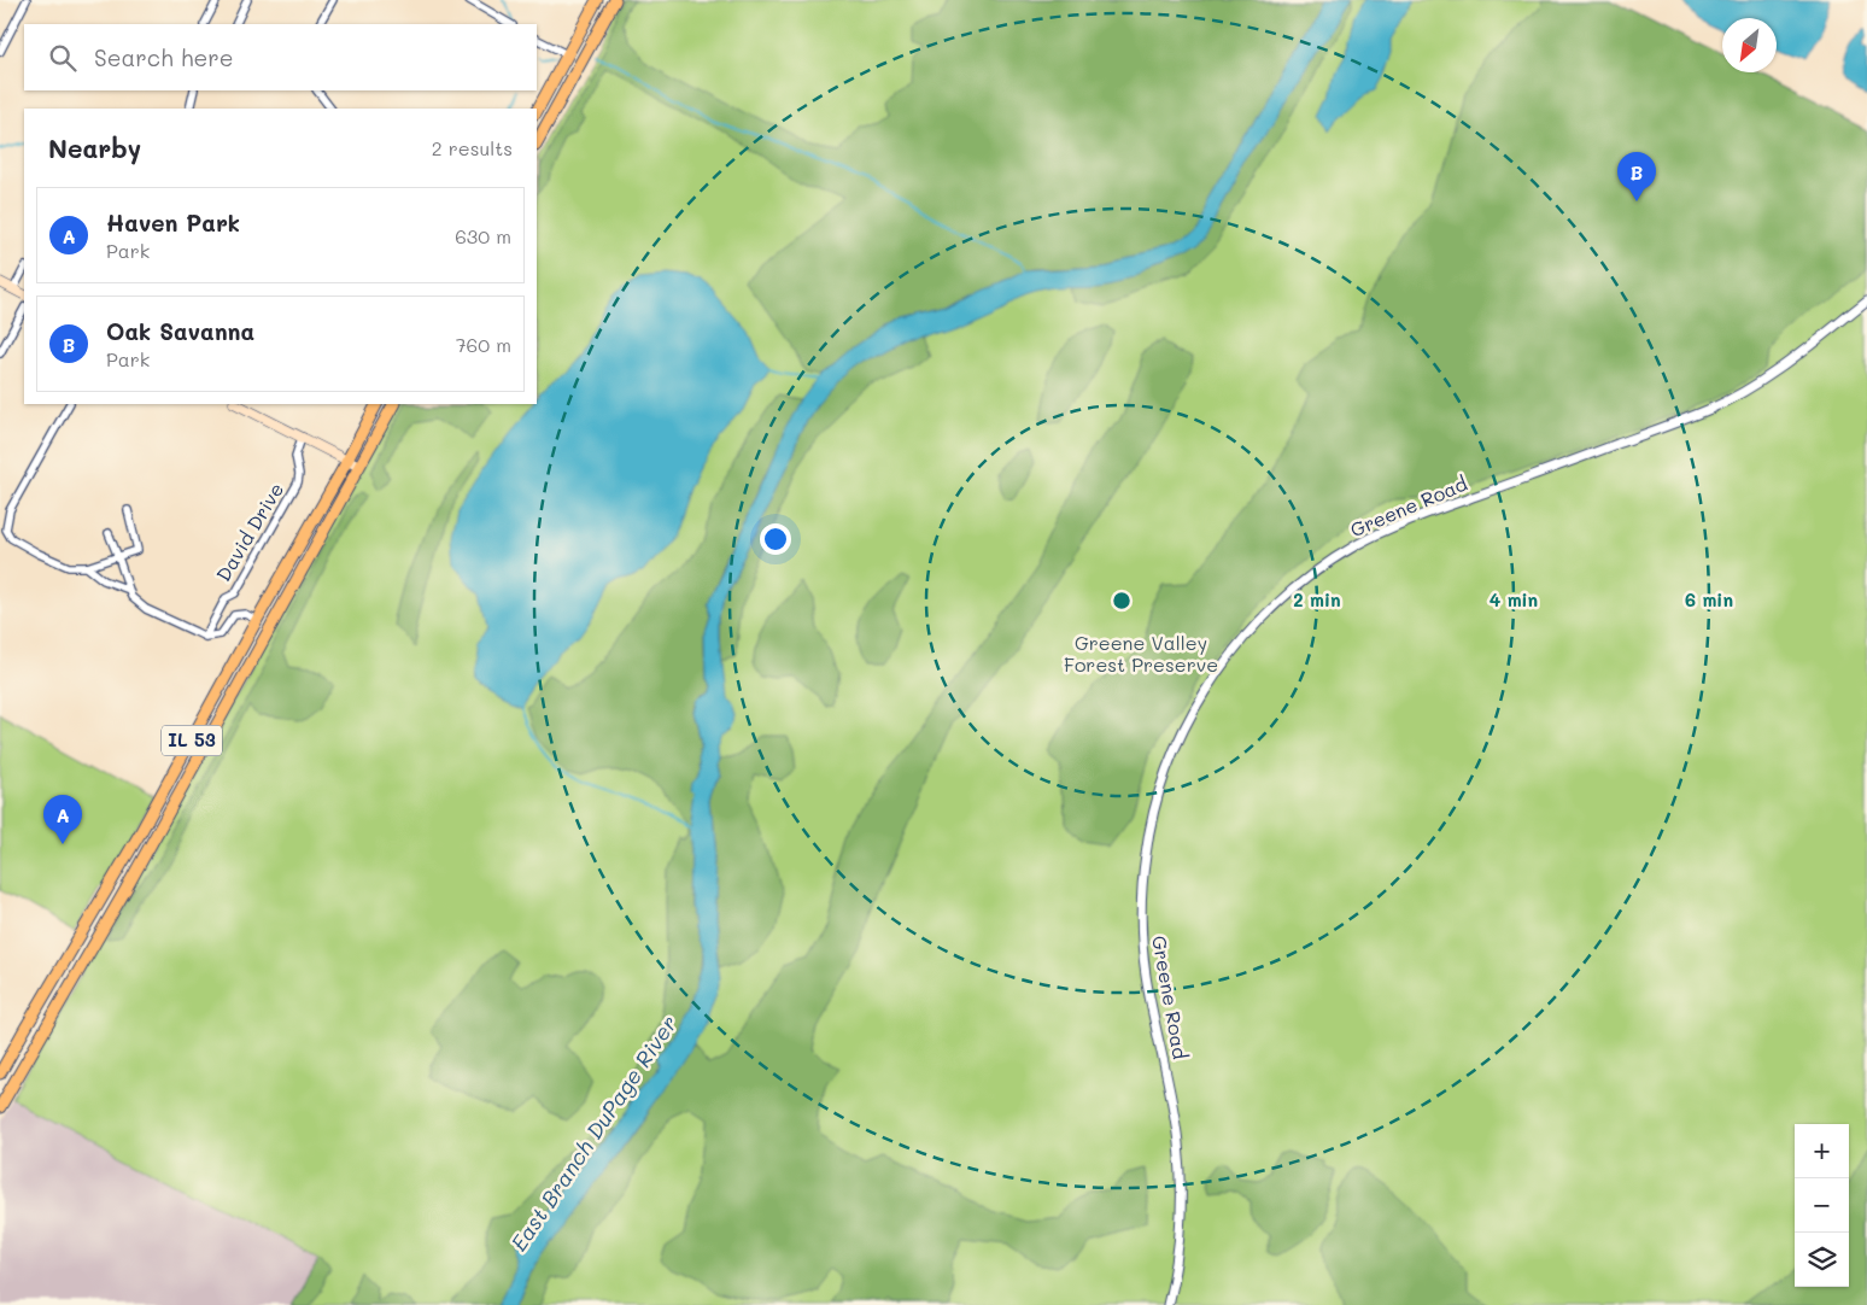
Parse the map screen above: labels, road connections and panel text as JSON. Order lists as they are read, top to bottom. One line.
{"streets":{"main road":["IL 53"],"street":["Greene Road","David Drive"]},"water":["East Branch DuPage River"],"parks":["Greene Valley Forest Preserve"],"north":"bottom left","page":{"search":"Search here","heading":["Nearby","2 results"],"pins":["B","A"],"list":[{"mark":"A","name":"Haven Park","note":"Park","value":"630 m"},{"mark":"B","name":"Oak Savanna","note":"Park","value":"760 m"}],"map_buttons":["+","−"]},"rings":["2 min","4 min","6 min"]}
